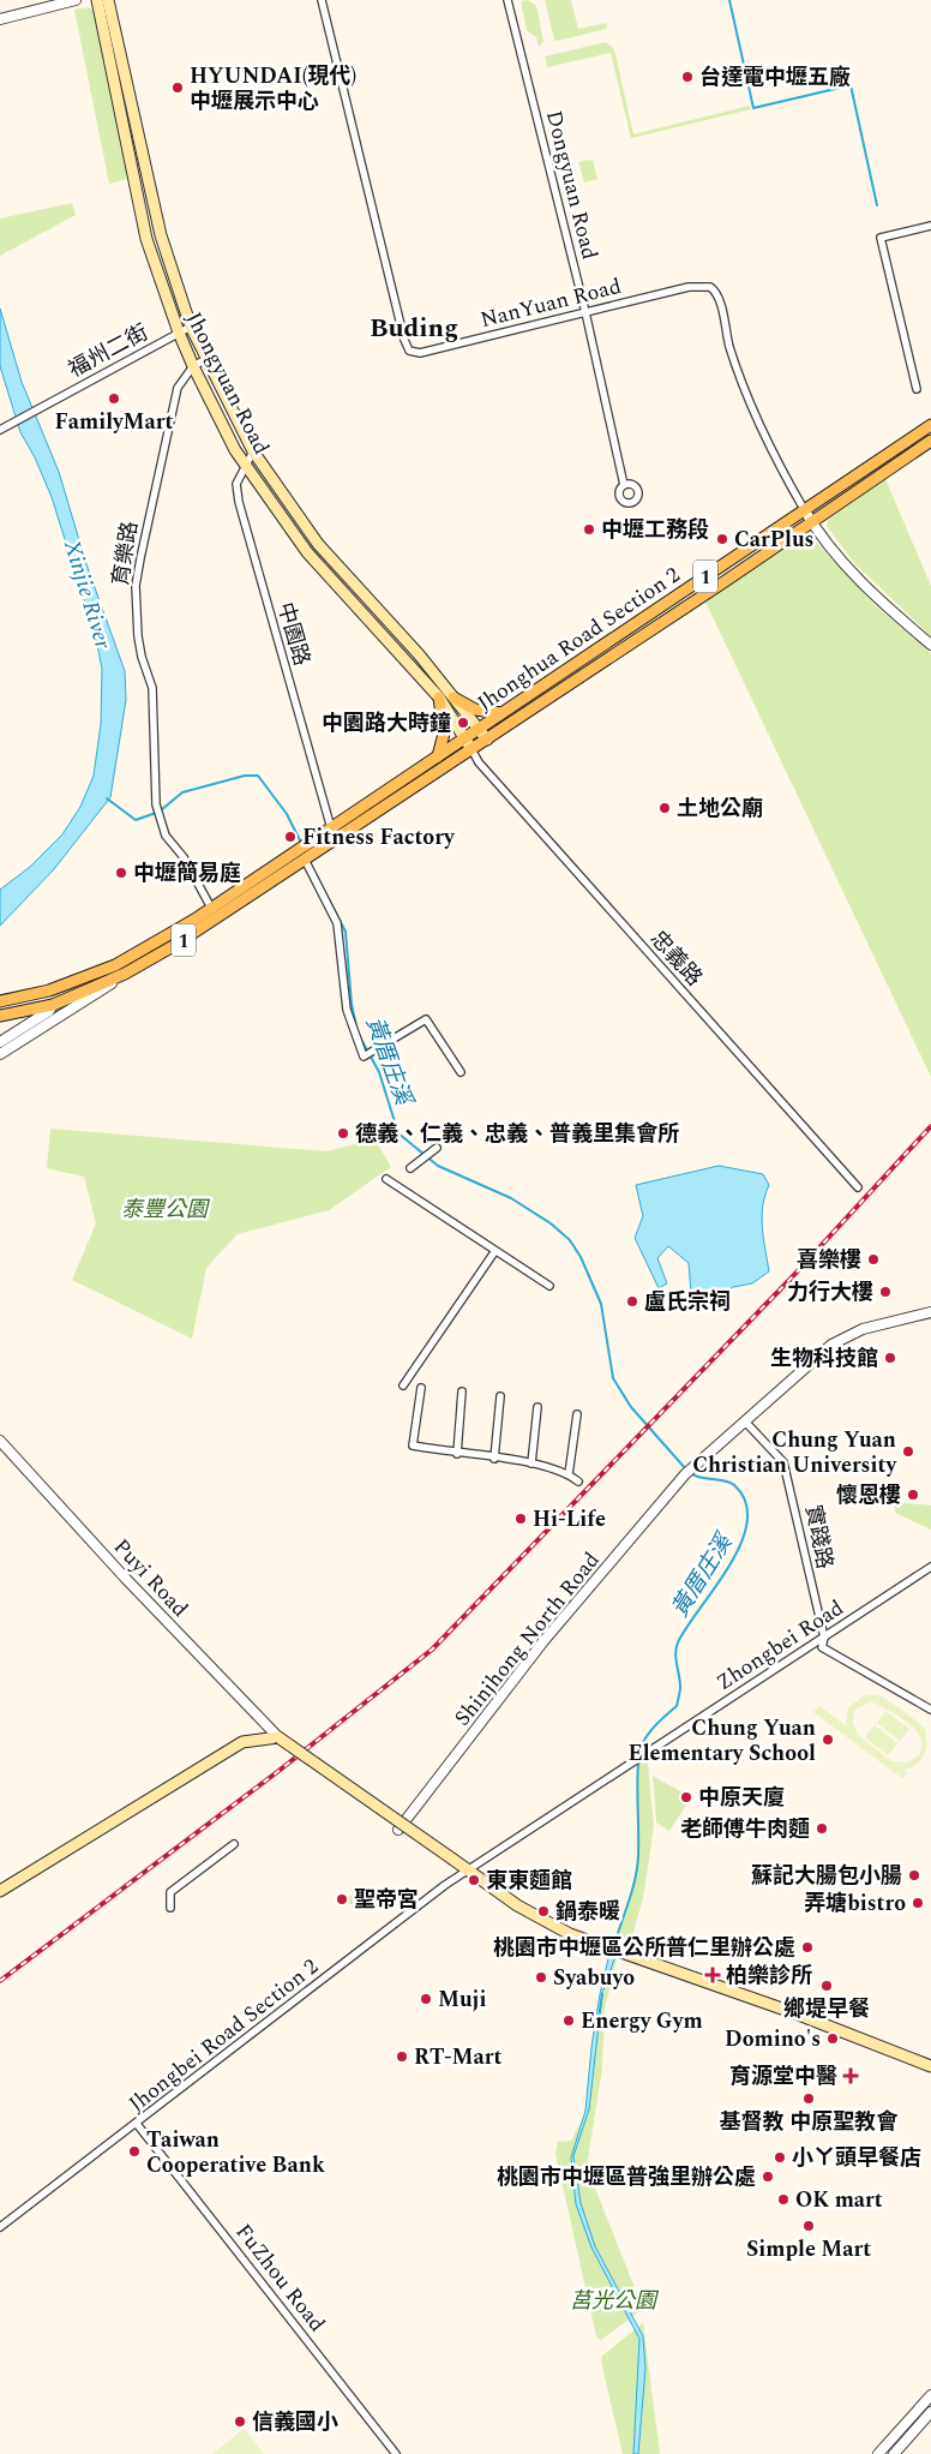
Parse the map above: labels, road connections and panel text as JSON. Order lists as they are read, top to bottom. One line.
{"streets":{"main road":["Jhongyuan Road","1","Jhonghua Road Section 2"],"street":["Dongyuan Road","NanYuan Road","福州二街","育樂路","中園路","忠義路","實踐路","Puyi Road","Shinjhong North Road","Zhongbei Road","Jhongbei Road Section 2","FuZhou Road"]},"crossings":[["Dongyuan Road","NanYuan Road"],["NanYuan Road","Jhonghua Road Section 2"],["福州二街","Jhongyuan Road"],["Jhongyuan Road","育樂路"],["Jhongyuan Road","中園路"],["Jhongyuan Road","Jhonghua Road Section 2"],["Jhongyuan Road","忠義路"],["育樂路","Jhonghua Road Section 2"],["1","Jhonghua Road Section 2"],["中園路","Jhonghua Road Section 2"],["Jhonghua Road Section 2","忠義路"],["實踐路","Shinjhong North Road"],["實踐路","Zhongbei Road"],["Zhongbei Road","Jhongbei Road Section 2"],["Jhongbei Road Section 2","FuZhou Road"]],"districts":["Buding"],"water":["Xinjie River","黃厝庄溪"],"parks":["泰豐公園","莒光公園"],"places":{"other":["台達電中壢五廠","HYUNDAI(現代) 中壢展示中心","FamilyMart","中壢工務段","CarPlus","中園路大時鐘","土地公廟","Fitness Factory","中壢簡易庭","德義、仁義、忠義、普義里集會所","喜樂樓","力行大樓","盧氏宗祠","生物科技館","Chung Yuan Christian University","懷恩樓","Hi-Life","Chung Yuan Elementary School","中原天廈","老師傅牛肉麵","蘇記大腸包小腸","東東麵館","聖帝宮","弄塘bistro","鍋泰暖","桃園市中壢區公所普仁里辦公處","Syabuyo","鄉堤早餐","Muji","Energy Gym","Domino's","RT-Mart","基督教 中原聖教會","Taiwan Cooperative Bank","小ㄚ頭早餐店","桃園市中壢區普強里辦公處","OK mart","Simple Mart","信義國小"],"health":["柏樂診所","育源堂中醫"]}}
